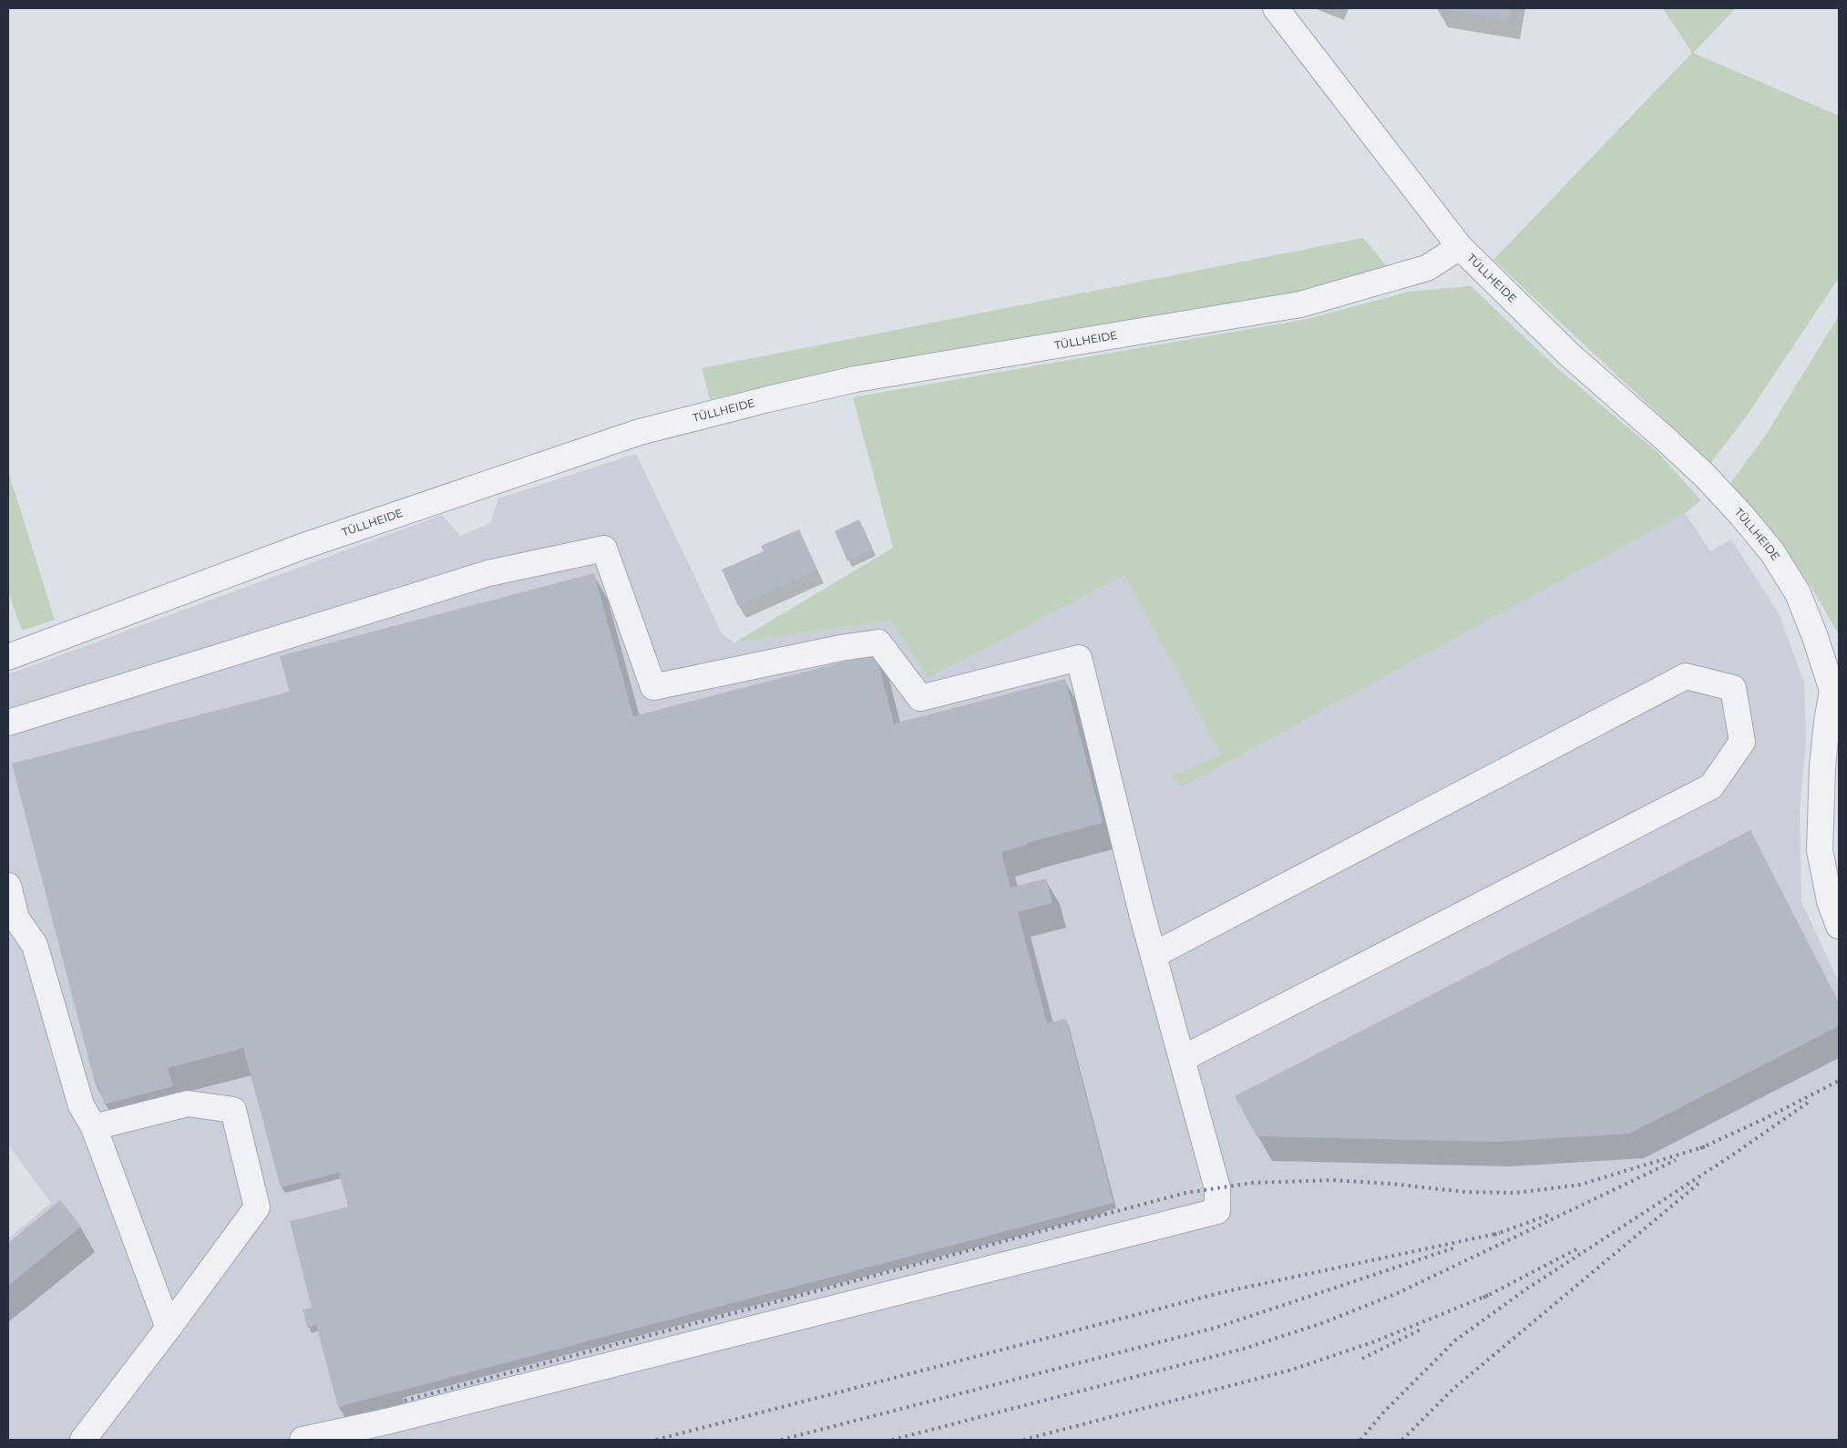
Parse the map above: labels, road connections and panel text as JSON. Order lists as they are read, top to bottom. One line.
{"streets":{"street":["TÜLLHEIDE"]}}
